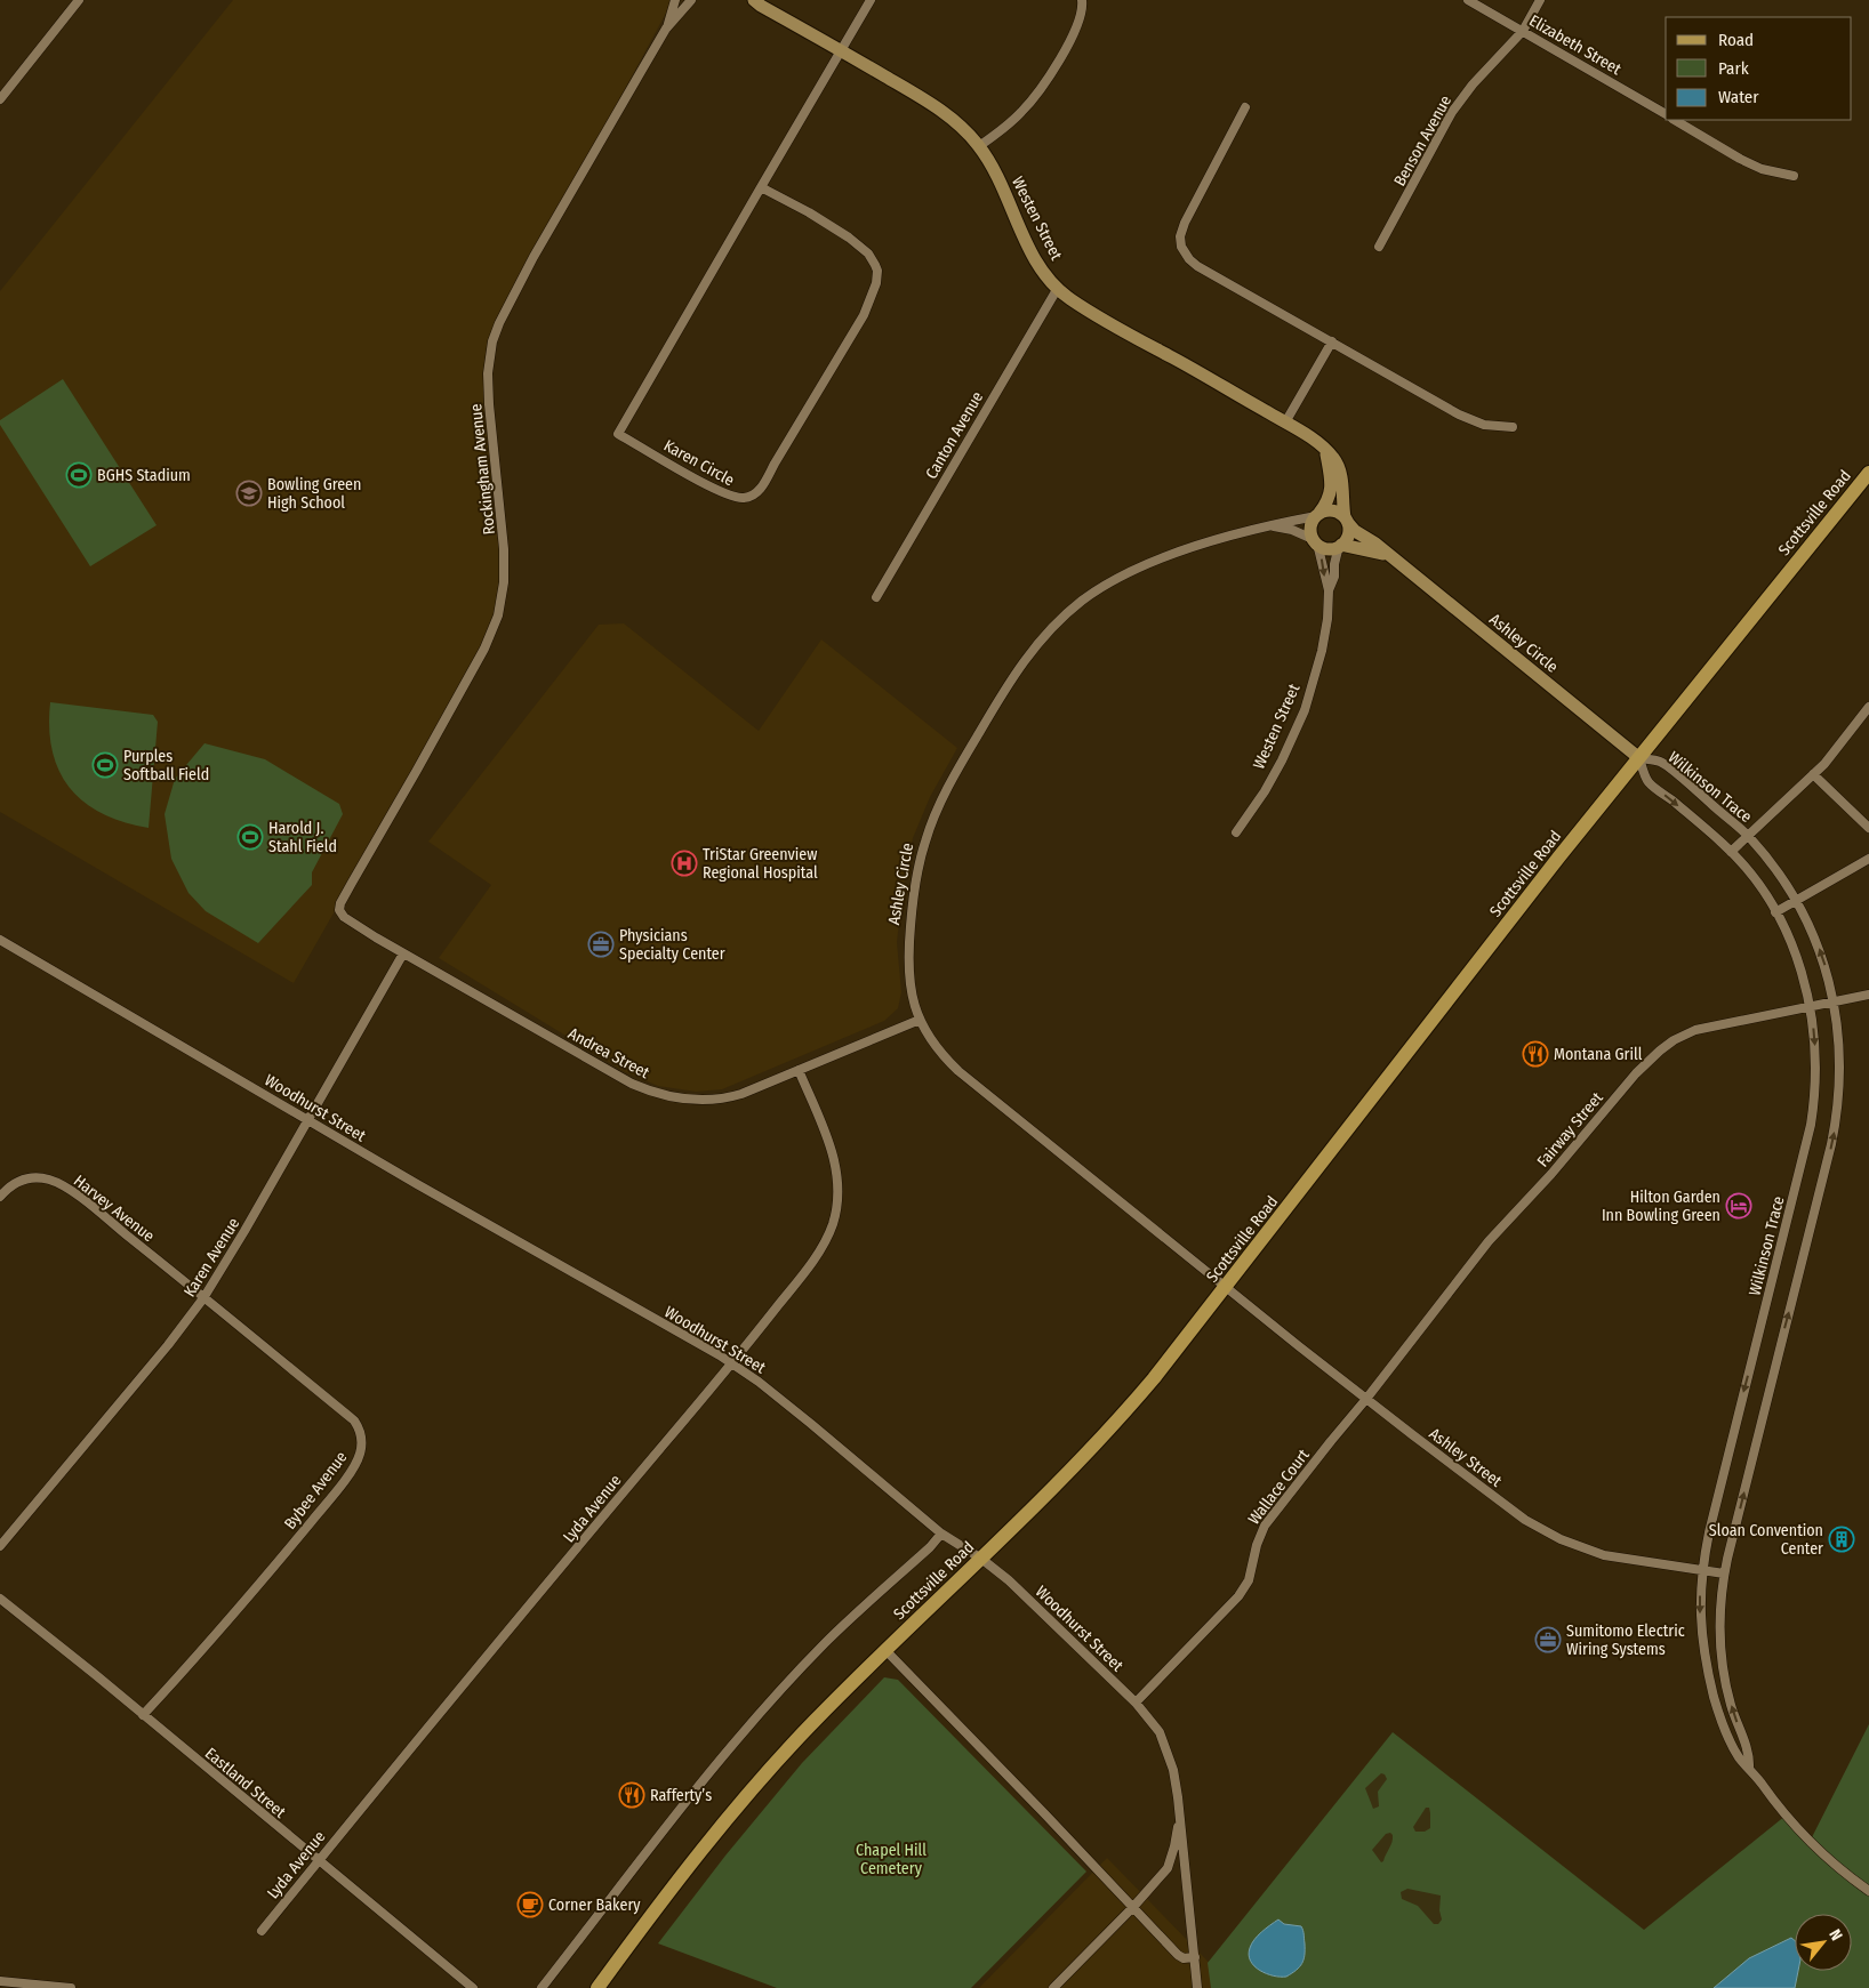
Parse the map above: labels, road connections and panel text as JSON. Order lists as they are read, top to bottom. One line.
{"streets":{"main road":["Scottsville Road"],"street":["Elizabeth Street","Benson Avenue","Westen Street","Canton Avenue","Karen Circle","Rockingham Avenue","Ashley Circle","Wilkinson Trace","Andrea Street","Woodhurst Street","Fairway Street","Harvey Avenue","Karen Avenue","Ashley Street","Wallace Court","Bybee Avenue","Lyda Avenue","Eastland Street"]},"crossings":[["Elizabeth Street","Benson Avenue"],["Westen Street","Canton Avenue"],["Westen Street","Karen Circle"],["Westen Street","Ashley Circle"],["Rockingham Avenue","Andrea Street"],["Scottsville Road","Ashley Circle"],["Scottsville Road","Wilkinson Trace"],["Scottsville Road","Woodhurst Street"],["Scottsville Road","Ashley Street"],["Ashley Circle","Wilkinson Trace"],["Ashley Circle","Andrea Street"],["Ashley Circle","Ashley Street"],["Wilkinson Trace","Fairway Street"],["Wilkinson Trace","Ashley Street"],["Andrea Street","Karen Avenue"],["Andrea Street","Lyda Avenue"],["Woodhurst Street","Karen Avenue"],["Woodhurst Street","Wallace Court"],["Woodhurst Street","Lyda Avenue"],["Fairway Street","Ashley Street"],["Fairway Street","Wallace Court"],["Harvey Avenue","Karen Avenue"],["Harvey Avenue","Bybee Avenue"],["Karen Avenue","Bybee Avenue"],["Ashley Street","Wallace Court"],["Bybee Avenue","Eastland Street"],["Lyda Avenue","Eastland Street"]],"parks":["Chapel Hill Cemetery"],"places":{"sports":["BGHS Stadium","Purples Softball Field","Harold J. Stahl Field"],"school or university":["Bowling Green High School"],"hospital":["TriStar Greenview Regional Hospital"],"office":["Physicians Specialty Center","Sumitomo Electric Wiring Systems"],"restaurant":["Montana Grill","Rafferty’s"],"hotel":["Hilton Garden Inn Bowling Green"],"building":["Sloan Convention Center"],"cafe":["Corner Bakery"]},"legend":["Road","Park","Water"],"north":"top right"}
